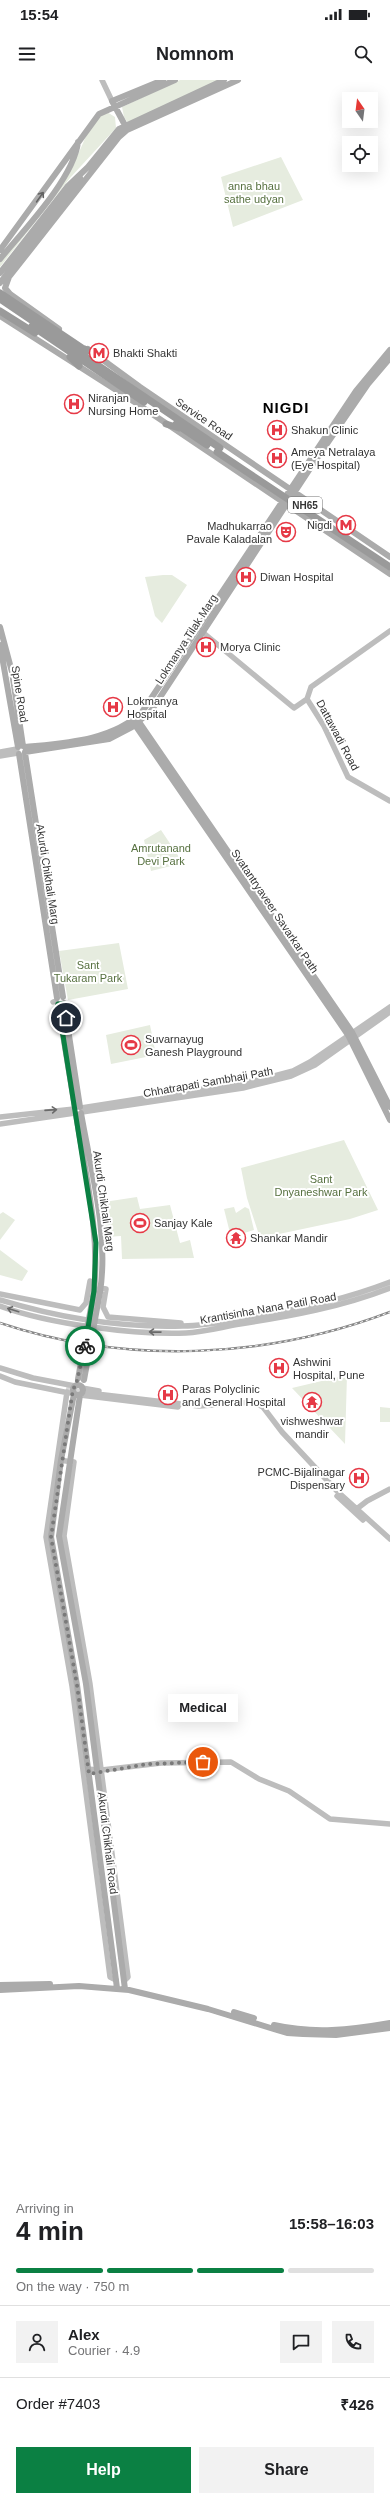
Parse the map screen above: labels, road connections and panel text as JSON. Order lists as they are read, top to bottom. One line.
{"streets":{"highway":["NH65"],"main road":["Service Road","Lokmanya Tilak Marg","Spine Road","Dattawadi Road","Akurdi Chikhali Marg","Svatantryaveer Savarkar Path","Chhatrapati Sambhaji Path","Krantisinha Nana Patil Road","Akurdi Chikhali Road"]},"crossings":[["Service Road","NH65"],["Service Road","Lokmanya Tilak Marg"],["Lokmanya Tilak Marg","Spine Road"],["Lokmanya Tilak Marg","Dattawadi Road"],["Lokmanya Tilak Marg","Akurdi Chikhali Marg"],["Lokmanya Tilak Marg","Svatantryaveer Savarkar Path"],["Spine Road","Akurdi Chikhali Marg"],["Akurdi Chikhali Marg","Chhatrapati Sambhaji Path"],["Svatantryaveer Savarkar Path","Chhatrapati Sambhaji Path"]],"districts":["NIGDI"],"parks":["anna bhau sathe udyan","Amrutanand Devi Park","Sant Tukaram Park","Sant Dnyaneshwar Park"],"places":{"metro station":["Bhakti Shakti","Nigdi"],"hospital":["Niranjan Nursing Home","Shakun Clinic","Ameya Netralaya (Eye Hospital)","Diwan Hospital","Morya Clinic","Lokmanya Hospital","Ashwini Hospital, Pune","Paras Polyclinic and General Hospital","PCMC-Bijalinagar Dispensary"],"theatre":["Madhukarrao Pavale Kaladalan"],"sports":["Suvarnayug Ganesh Playground","Sanjay Kale"],"temple":["Shankar Mandir","vishweshwar mandir"],"other":["Medical"]},"north":"top","page":{"status":"15:54","header":"Nomnom","bubble":"Medical","heading":["4 min","Arriving in","15:58–16:03"],"panel":["Alex","Courier · 4.9","Order #7403","₹426"],"bar":"On the way · 750 m","buttons":["Help","Share"]}}
